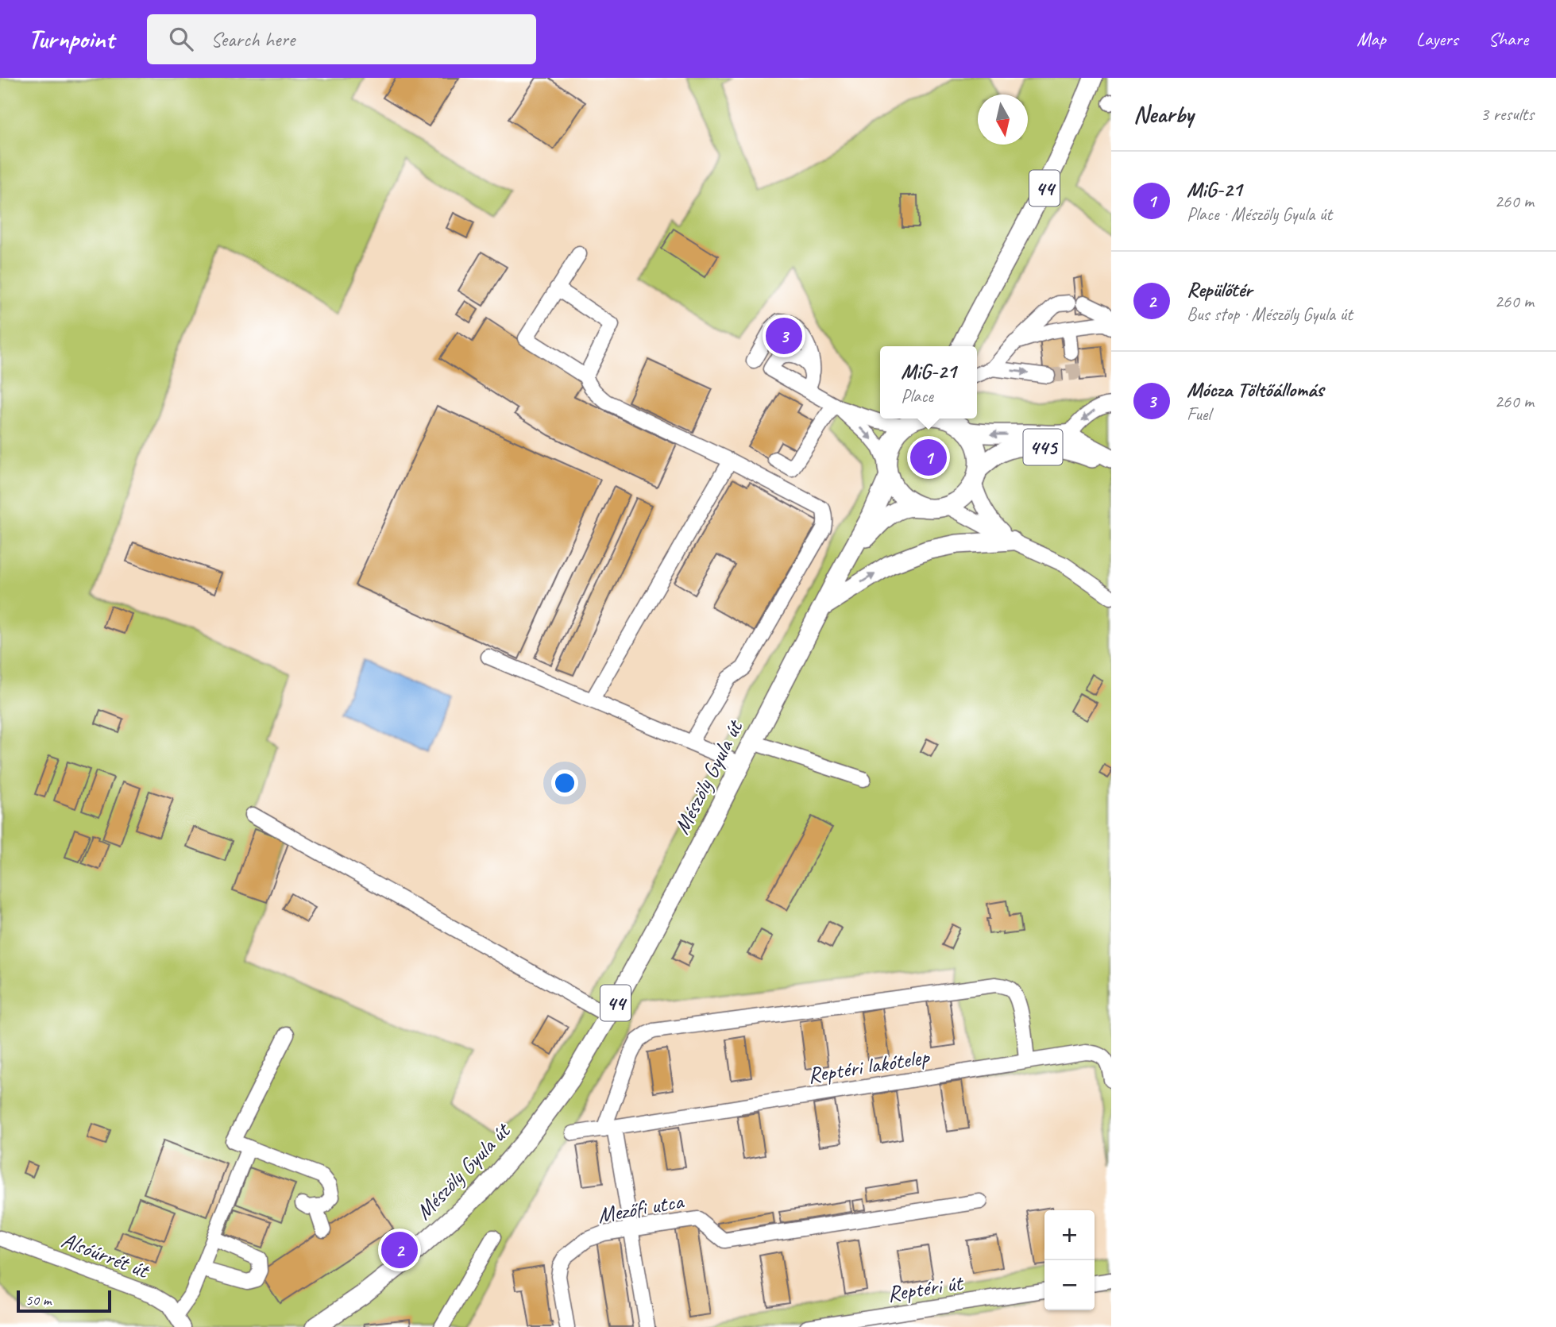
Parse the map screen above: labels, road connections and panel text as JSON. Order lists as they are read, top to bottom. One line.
{"streets":{"main road":["44","445","Mészöly Gyula út"],"street":["Reptéri lakótelep","Mezőfi utca","Alsóúrrét út","Reptéri út"]},"scale_bar":"50 m","north":"bottom","page":{"header":"Turnpoint","search":"Search here","nav":["Map","Layers","Share"],"heading":["Nearby","3 results"],"list":[{"mark":"1","name":"MiG-21","note":"Place · Mészöly Gyula út","value":"260 m"},{"mark":"2","name":"Repülőtér","note":"Bus stop · Mészöly Gyula út","value":"260 m"},{"mark":"3","name":"Mócza Töltőállomás","note":"Fuel","value":"260 m"}],"pins":["3","1","2"],"popup":["MiG-21","Place"],"map_buttons":["+","−"],"scale":"50 m"}}
